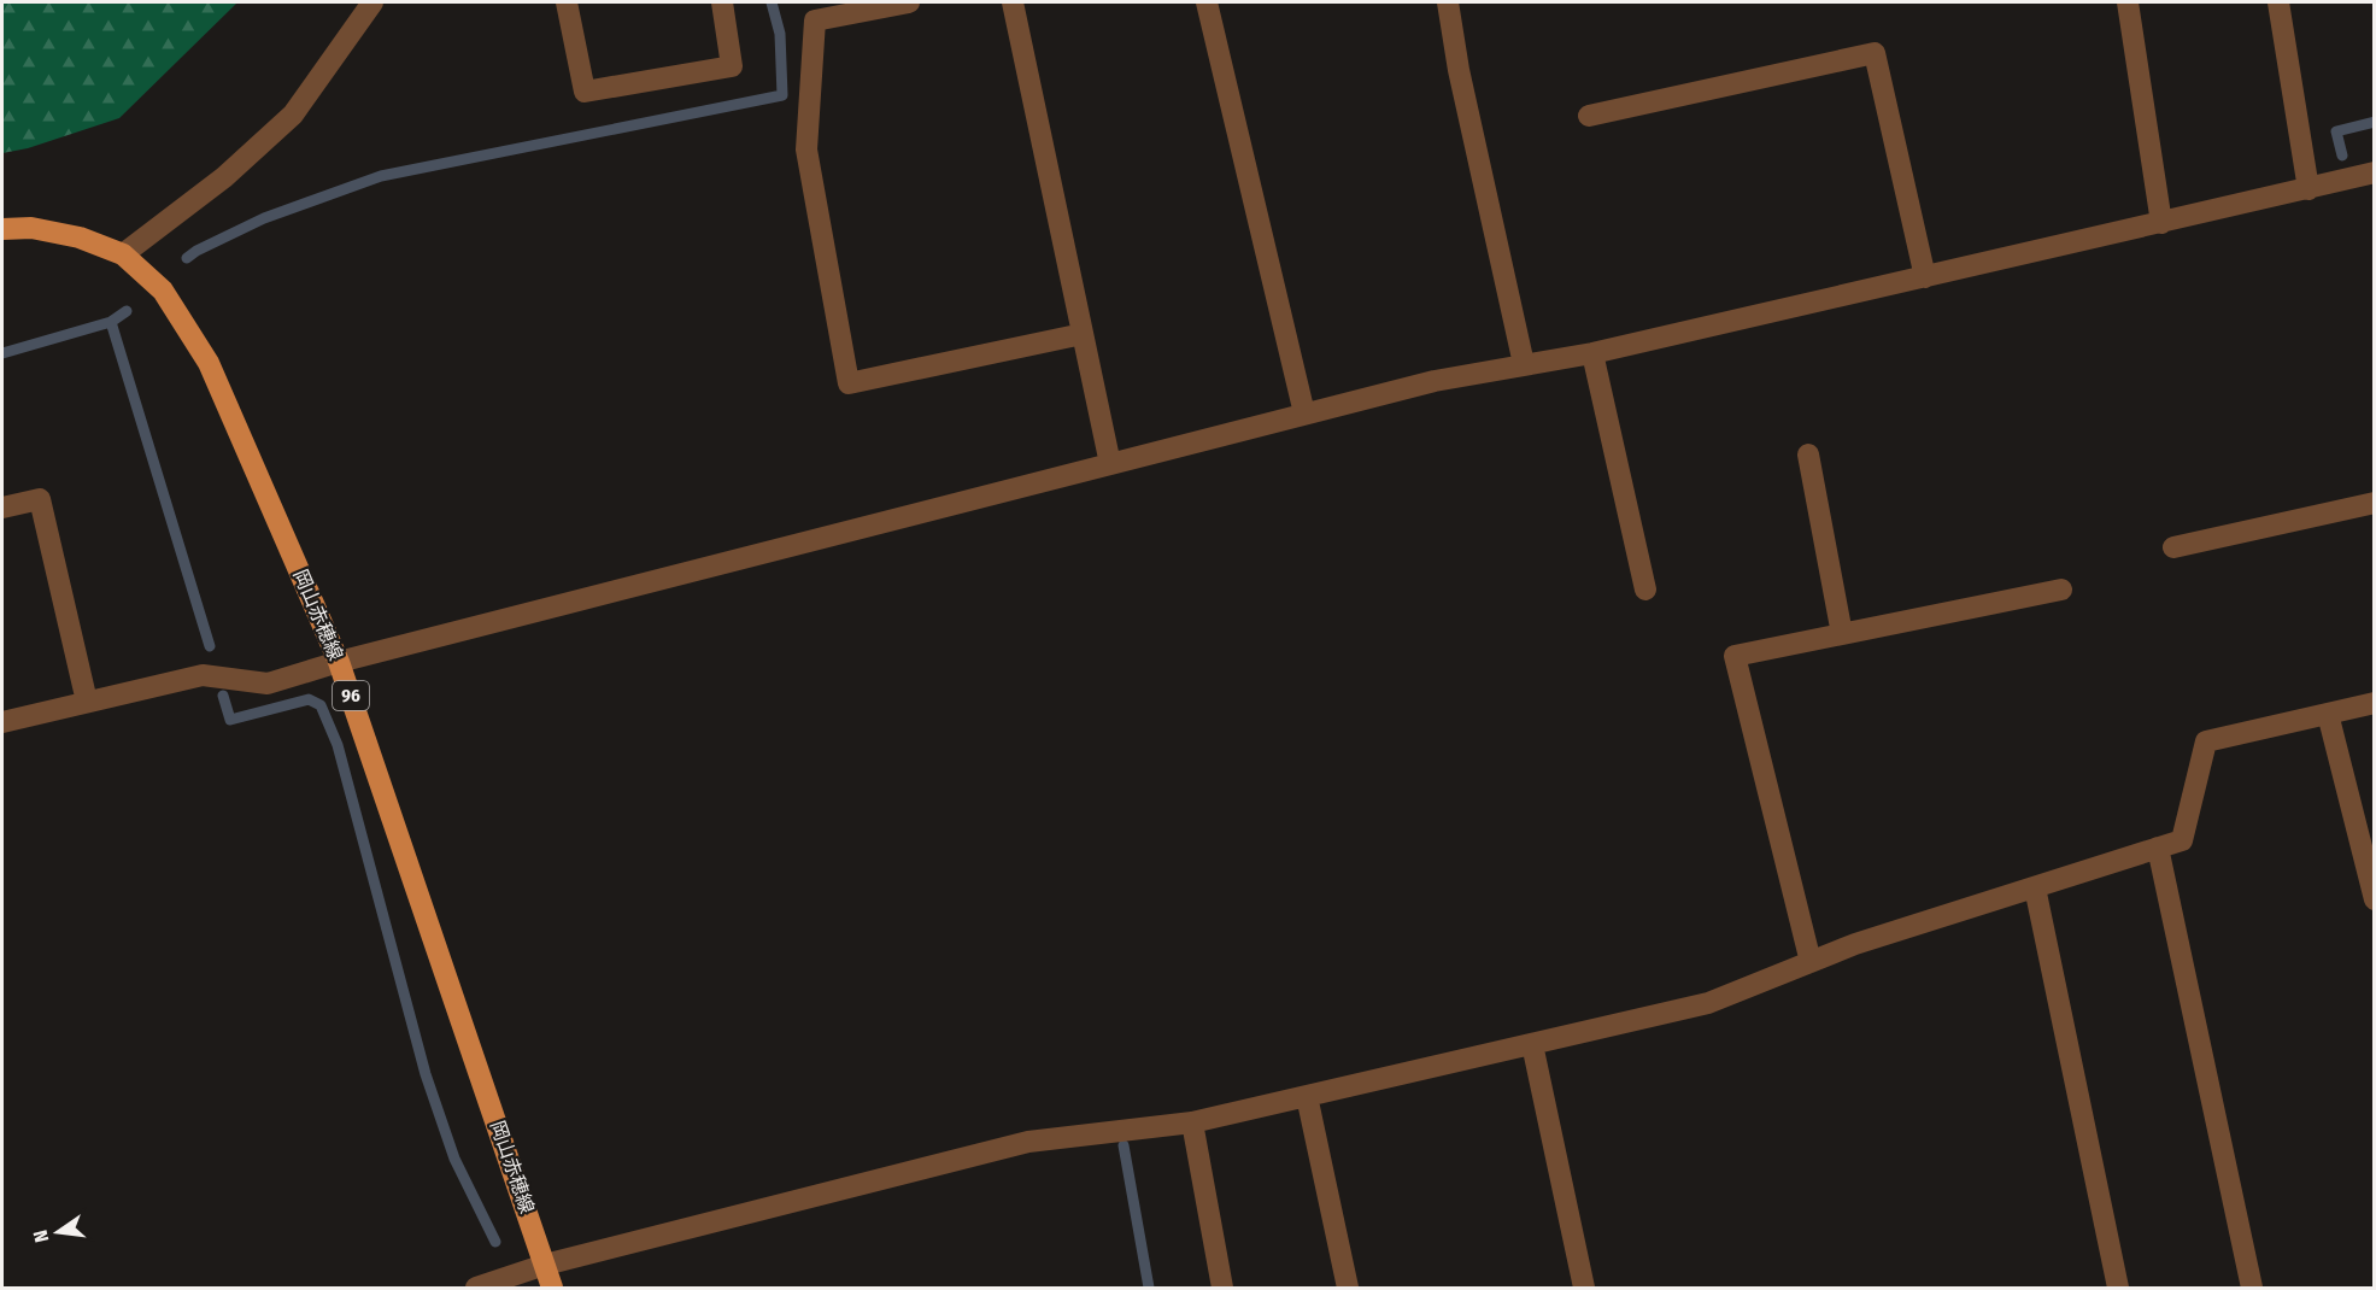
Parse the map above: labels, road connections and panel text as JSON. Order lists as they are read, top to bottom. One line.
{"streets":{"main road":["岡山赤穂線","96"]},"north":"left"}
